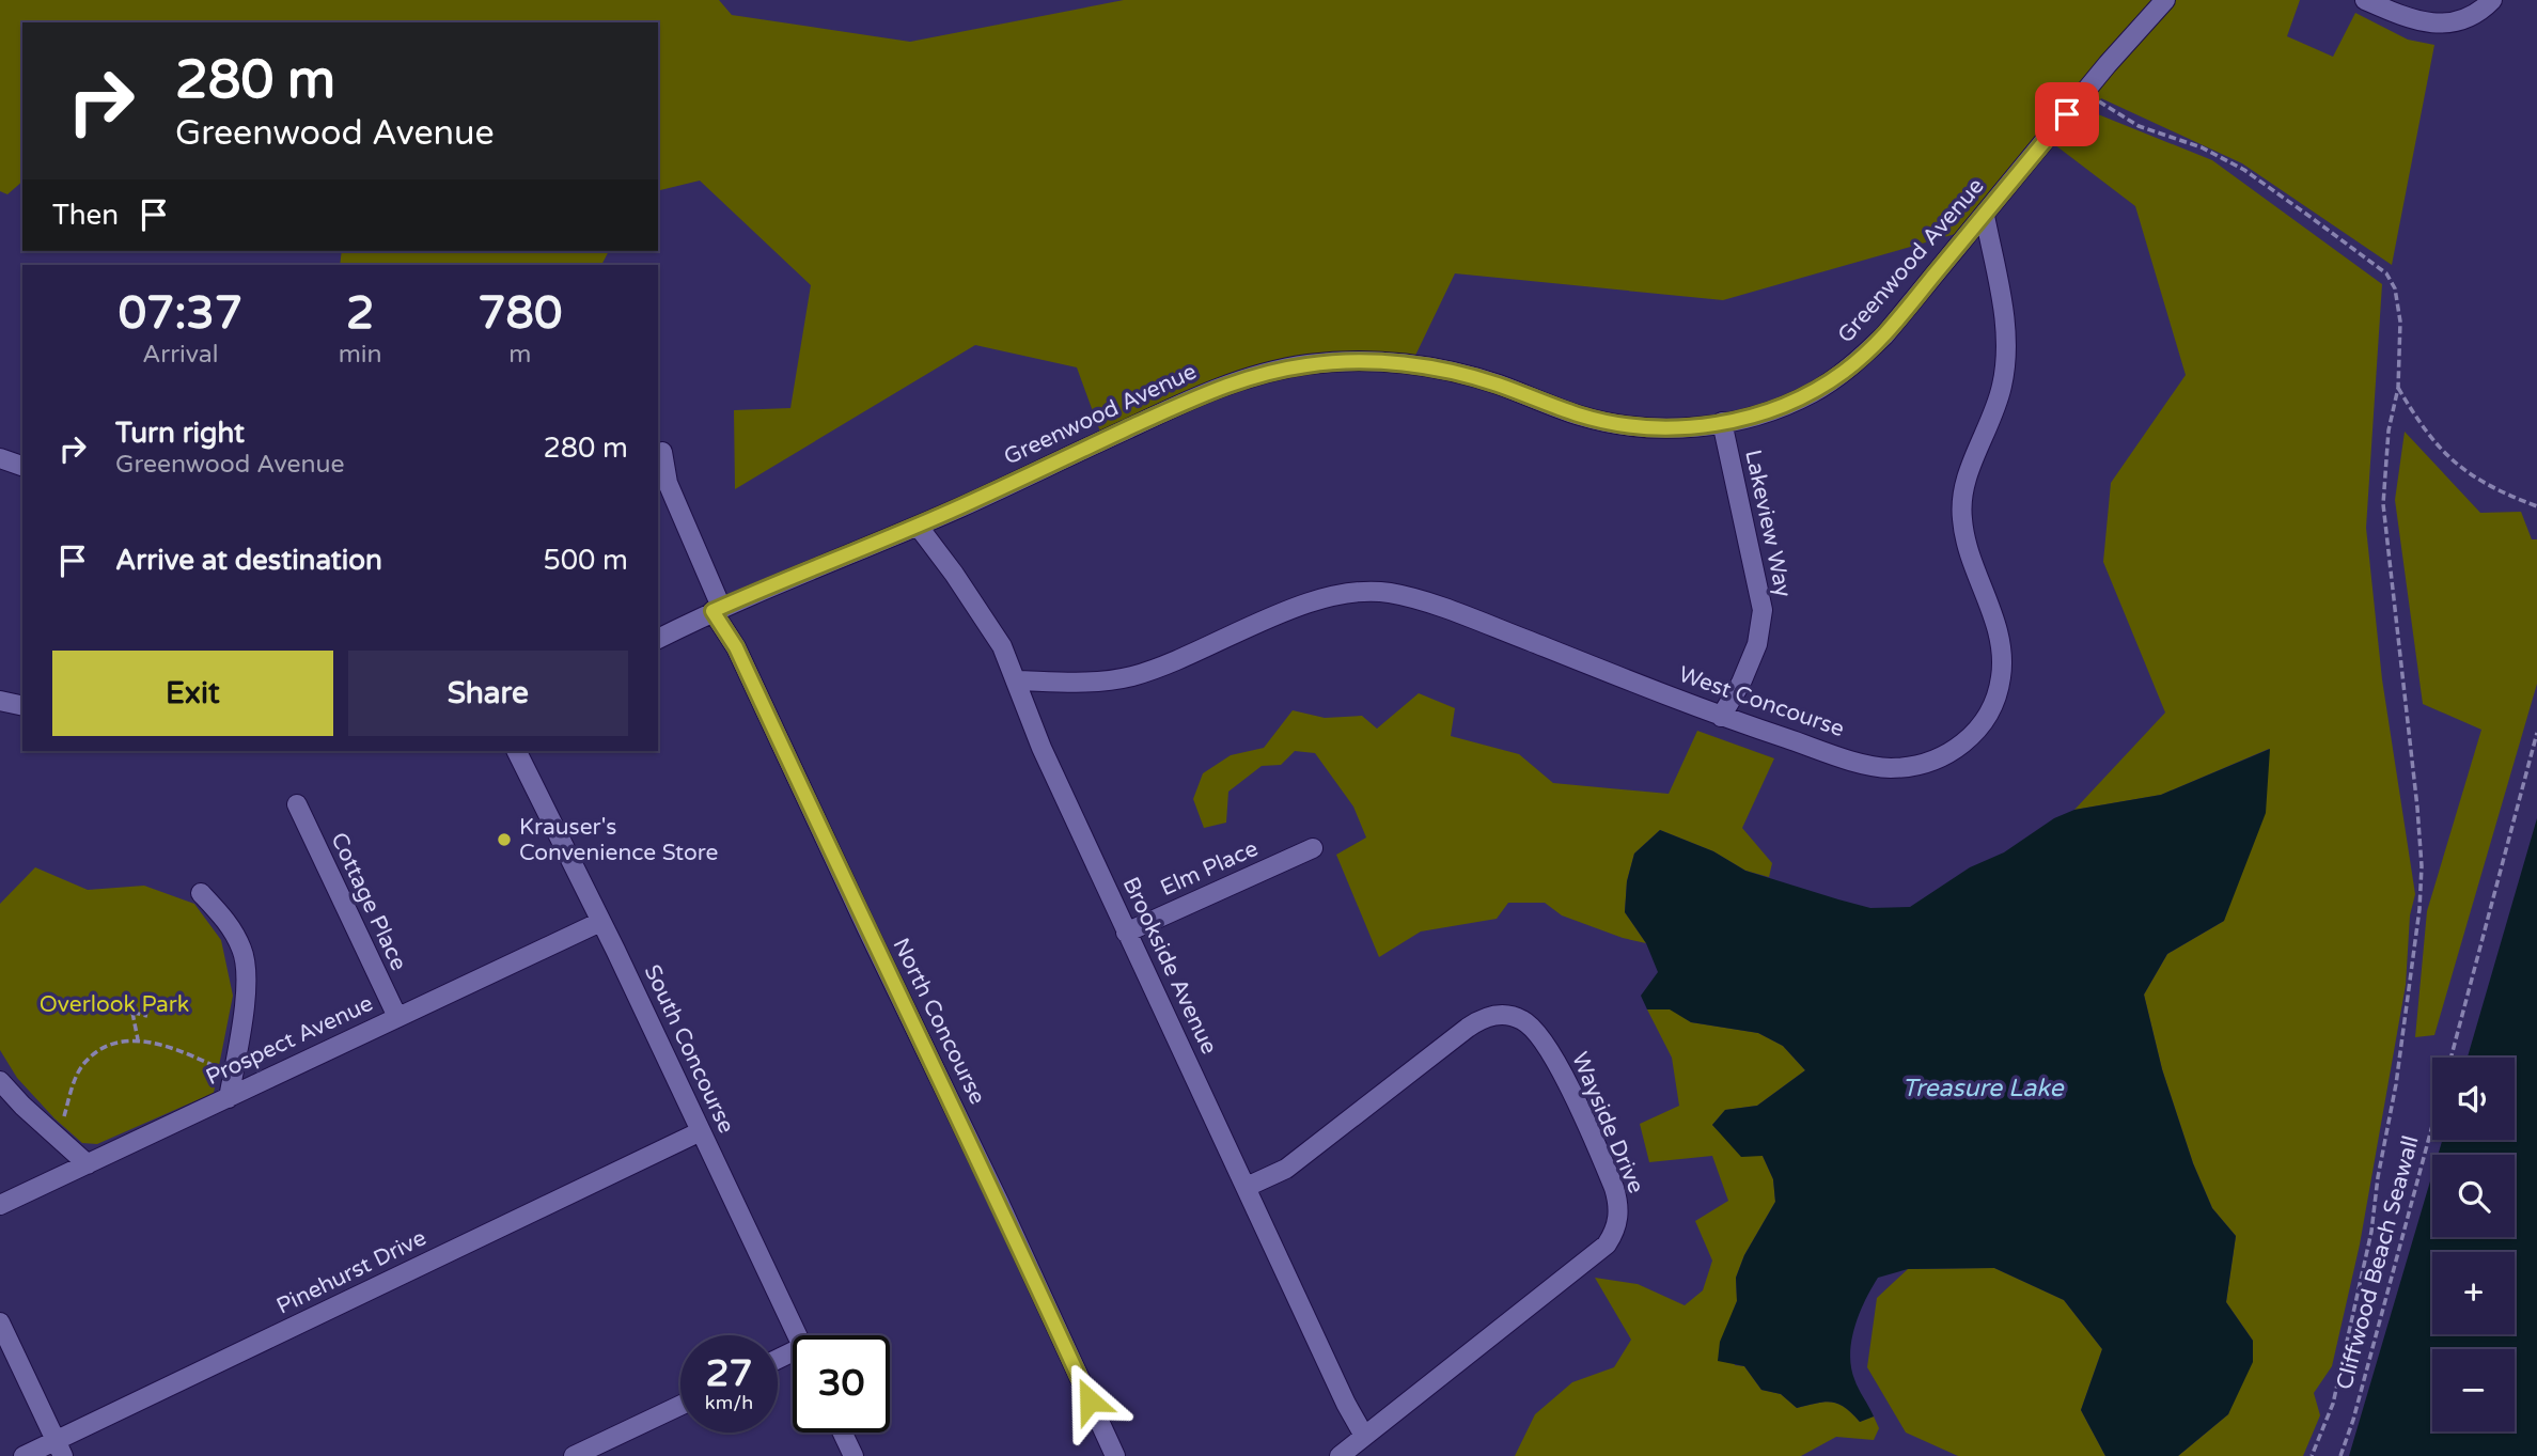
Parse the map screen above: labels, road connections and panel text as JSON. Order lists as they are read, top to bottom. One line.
{"streets":{"street":["Greenwood Avenue","Lakeview Way","West Concourse","Elm Place","Cottage Place","Brookside Avenue","North Concourse","Prospect Avenue","South Concourse","Wayside Drive","Pinehurst Drive"],"path":["Cliffwood Beach Seawall"]},"crossings":[["Greenwood Avenue","Lakeview Way"],["Greenwood Avenue","West Concourse"],["Greenwood Avenue","Brookside Avenue"],["Greenwood Avenue","North Concourse"],["Lakeview Way","West Concourse"],["West Concourse","Brookside Avenue"],["Elm Place","Brookside Avenue"],["Cottage Place","Prospect Avenue"],["Brookside Avenue","Wayside Drive"],["Prospect Avenue","South Concourse"],["South Concourse","Pinehurst Drive"]],"water":["Treasure Lake"],"parks":["Overlook Park"],"places":["Krauser's Convenience Store"],"page":{"turn":["280 m","Greenwood Avenue"],"then":"Then","eta":["07:37","Arrival","2","min","780","m"],"list":[{"name":"Turn right","note":"Greenwood Avenue","value":"280 m"},{"name":"Arrive at destination","value":"500 m"}],"buttons":["Exit","Share"],"map_buttons":["+","−"],"speed":"27 km/h","limit":"30"}}
